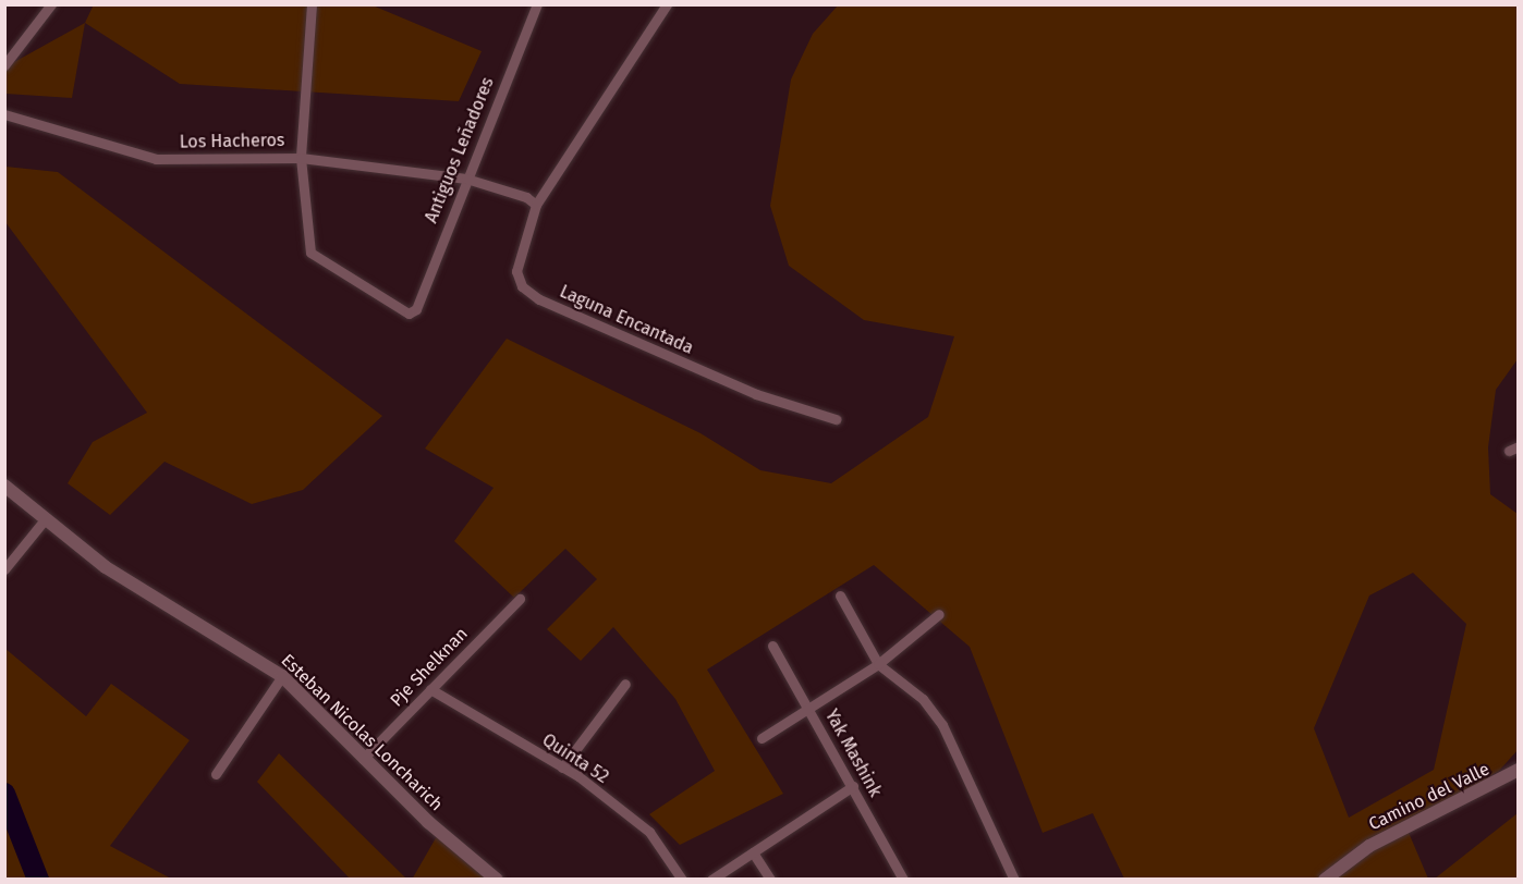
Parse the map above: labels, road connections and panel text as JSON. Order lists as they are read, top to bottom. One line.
{"streets":{"street":["Los Hacheros","Antiguos Leñadores","Laguna Encantada","Pje Shelknan","Esteban Nicolas Loncharich","Yak Mashink","Quinta 52","Camino del Valle"]},"crossings":[["Los Hacheros","Antiguos Leñadores"],["Pje Shelknan","Esteban Nicolas Loncharich"],["Pje Shelknan","Quinta 52"]]}
